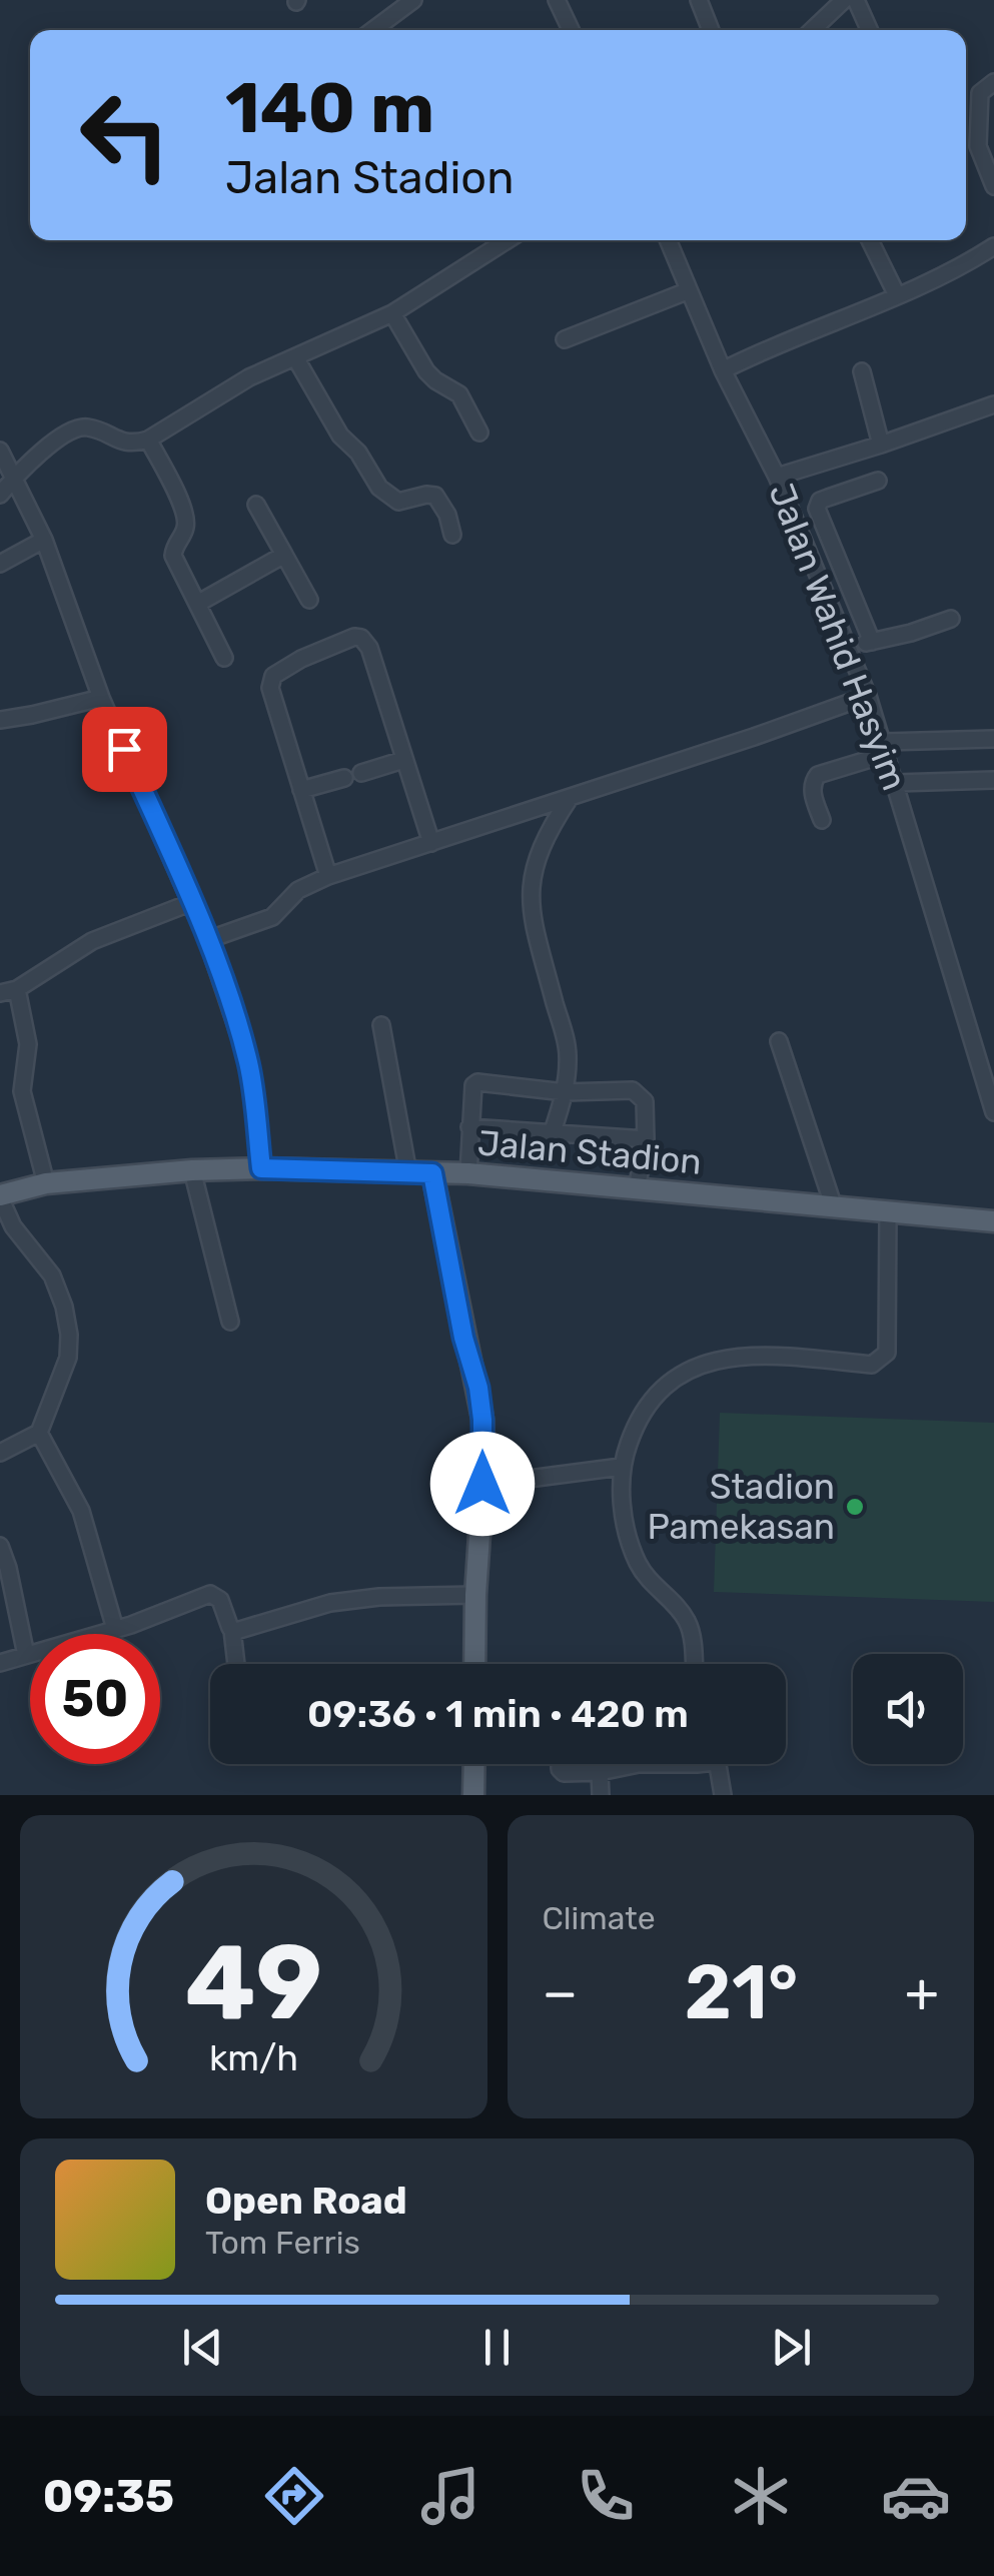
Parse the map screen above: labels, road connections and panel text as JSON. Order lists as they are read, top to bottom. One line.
{"streets":{"main road":["Jalan Stadion"],"street":["Jalan Wahid Hasyim"]},"places":["Stadion Pamekasan"],"page":{"turn":["140 m","Jalan Stadion"],"limit":"50","trip":"09:36 · 1 min · 420 m","tile":"Climate","heat":["−","21°","+"],"song":["Open Road","Tom Ferris"],"tabs":"09:35","gauge":["49","km/h"]}}
